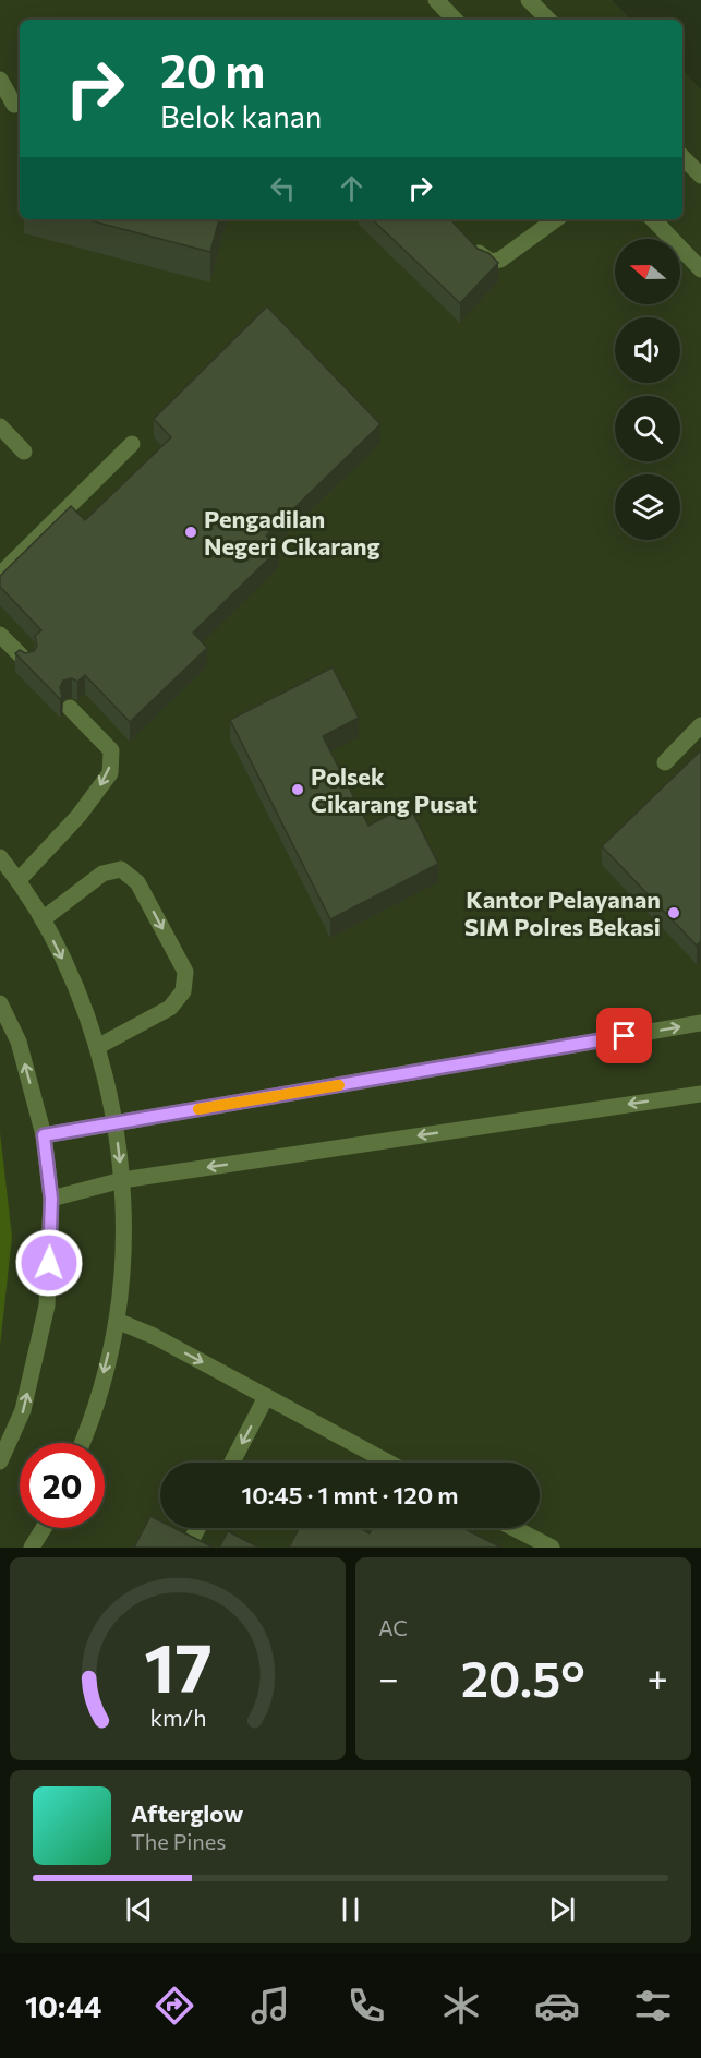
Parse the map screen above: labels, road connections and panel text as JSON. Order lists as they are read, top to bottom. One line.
{"places":["Pengadilan Negeri Cikarang","Polsek Cikarang Pusat","Kantor Pelayanan SIM Polres Bekasi"],"north":"left","page":{"turn":["20 m","Belok kanan"],"limit":"20","trip":"10:45 · 1 mnt · 120 m","tile":"AC","heat":["−","20.5°","+"],"song":["Afterglow","The Pines"],"tabs":"10:44","gauge":["17","km/h"]}}
